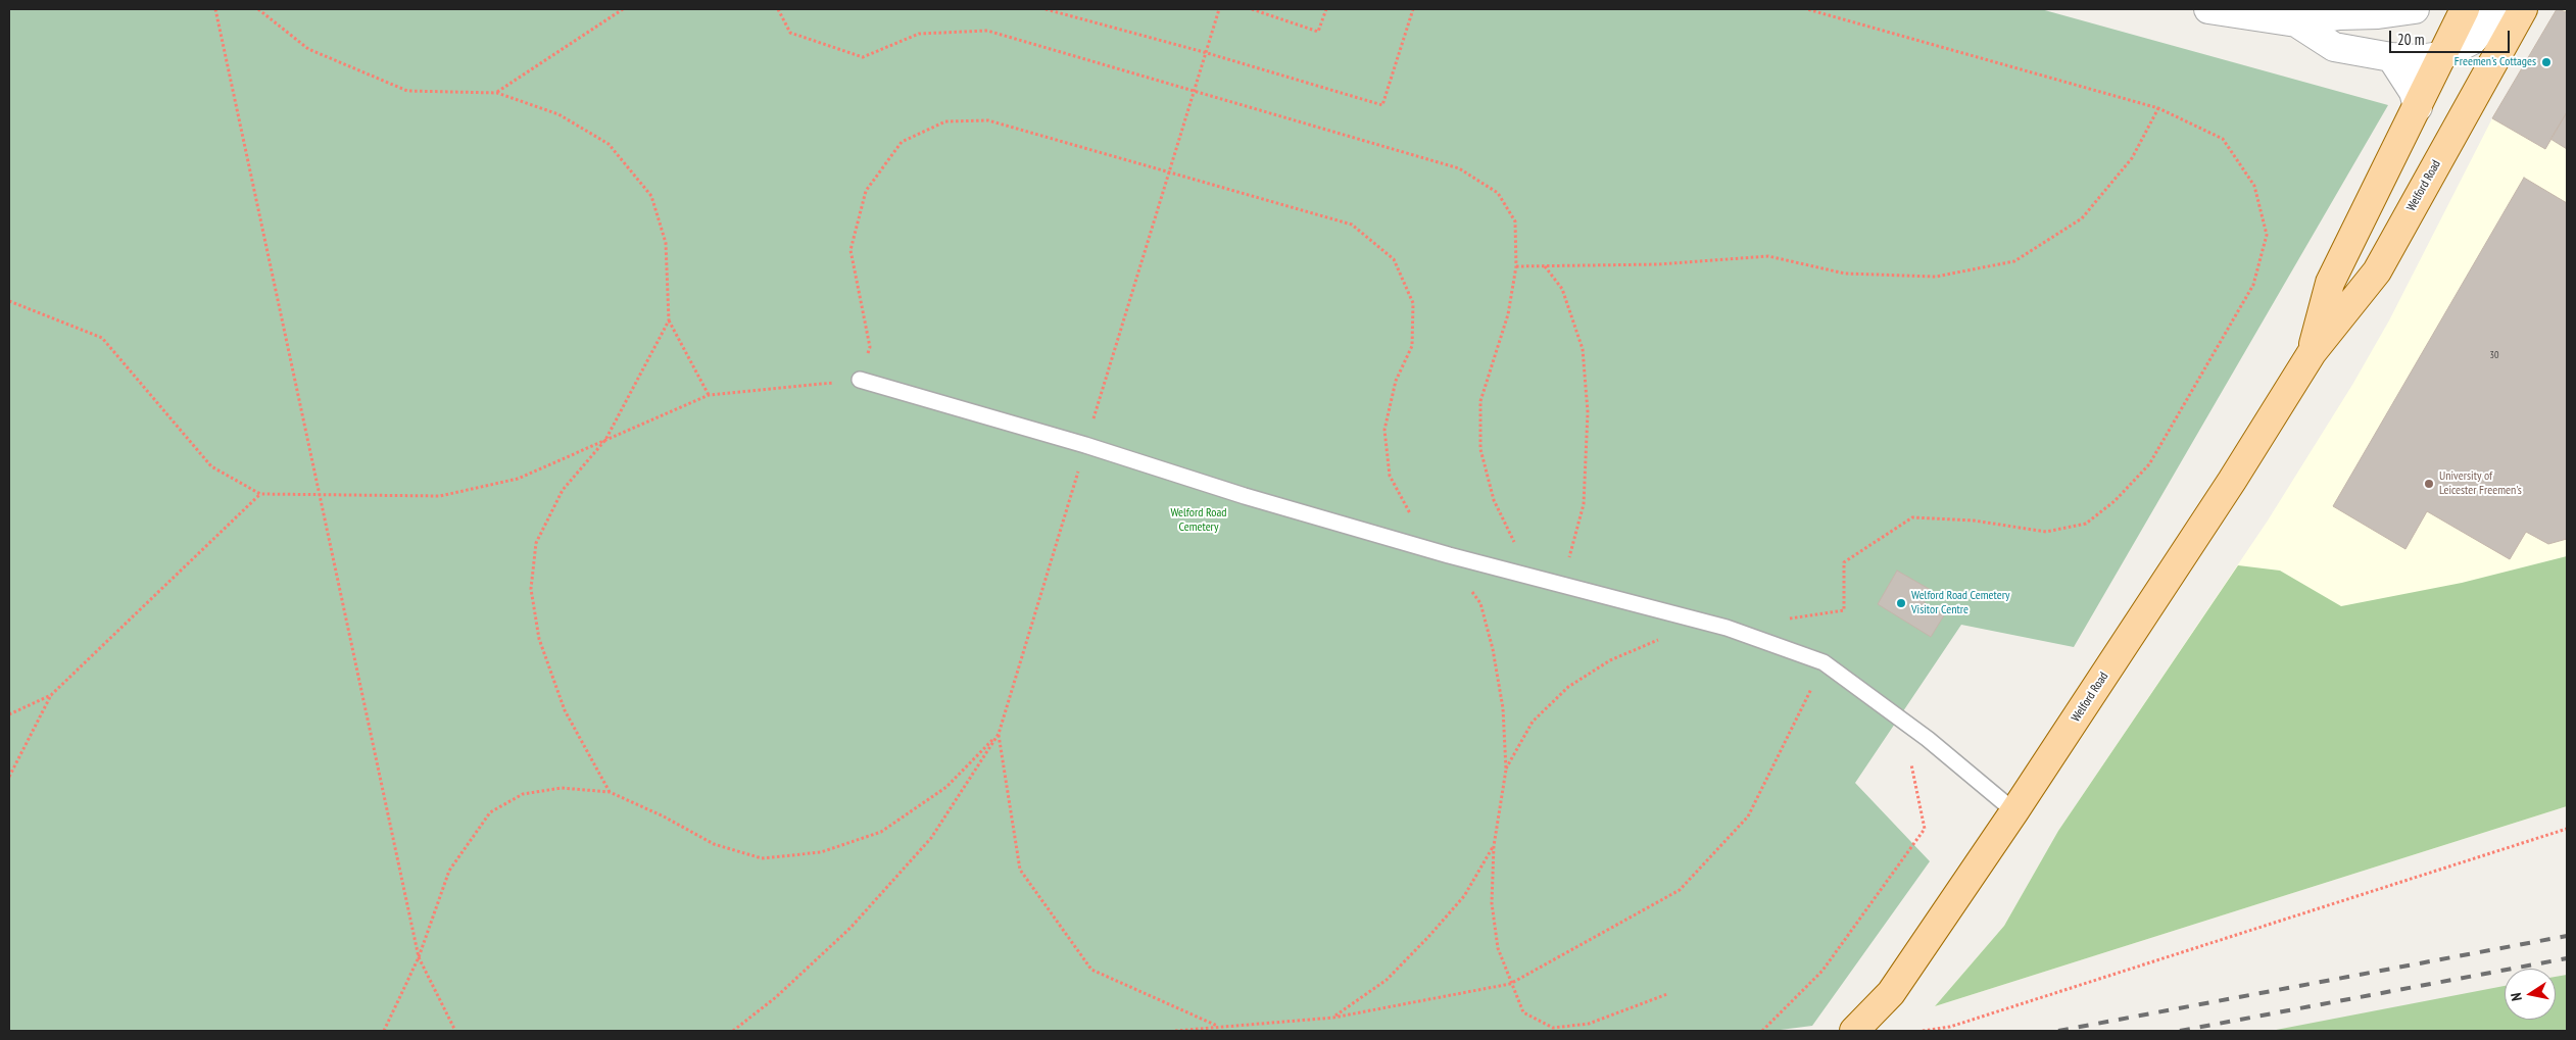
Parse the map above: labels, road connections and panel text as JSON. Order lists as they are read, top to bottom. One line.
{"streets":{"main road":["Welford Road"]},"parks":["Welford Road Cemetery"],"places":["Freemen's Cottages","University of Leicester Freemen's","Welford Road Cemetery Visitor Centre"],"house_numbers":["30"],"scale_bar":"20 m","north":"left"}
